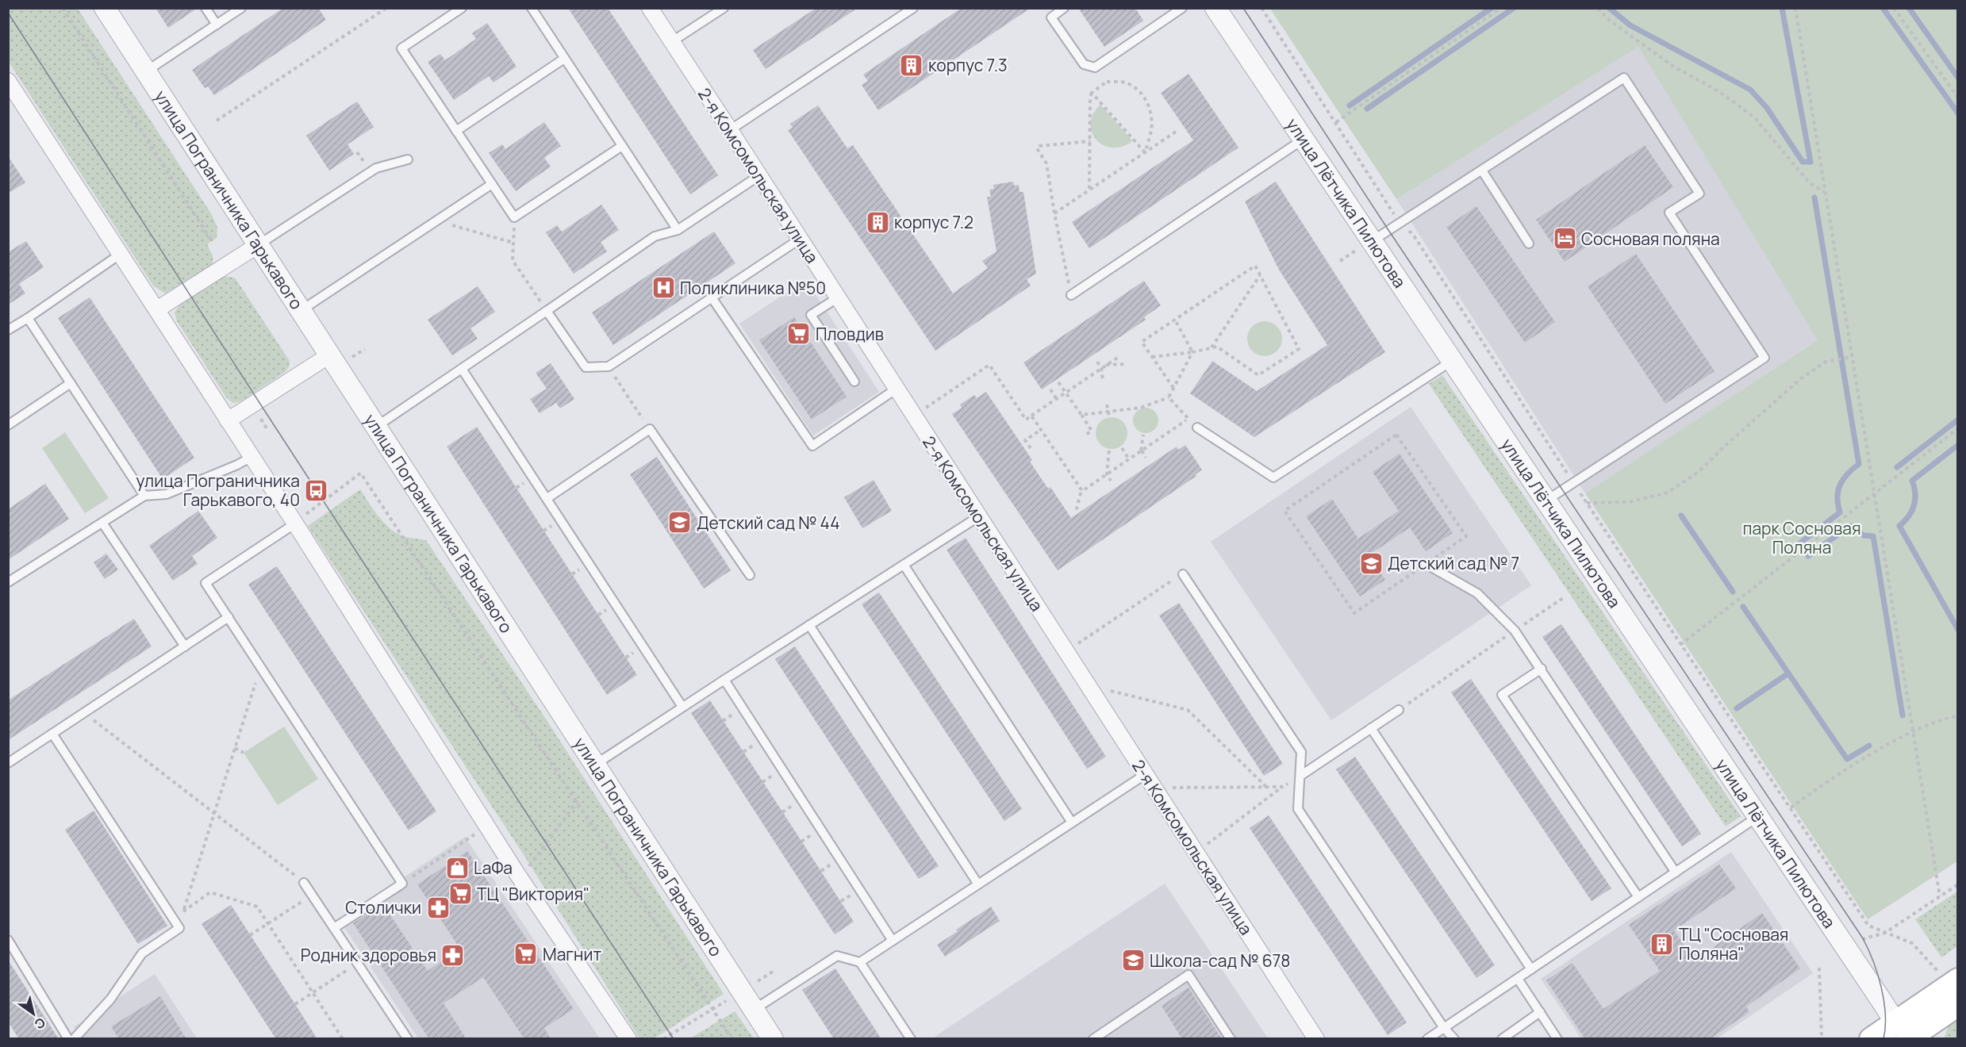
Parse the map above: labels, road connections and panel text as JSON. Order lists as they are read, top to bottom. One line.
{"streets":{"street":["2-я Комсомольская улица","улица Пограничника Гарькавого","улица Лётчика Пилютова"]},"parks":["парк Сосновая Поляна"],"places":{"building":["корпус 7.3","корпус 7.2","ТЦ \"Сосновая Поляна\""],"hotel":["Сосновая поляна"],"hospital":["Поликлиника №50"],"supermarket":["Пловдив","ТЦ \"Виктория\"","Магнит"],"bus stop":["улица Пограничника Гарькавого, 40"],"school or university":["Детский сад № 44","Детский сад № 7","Школа-сад № 678"],"shop":["LaФа"],"pharmacy":["Столички","Родник здоровья"]},"north":"bottom right"}
